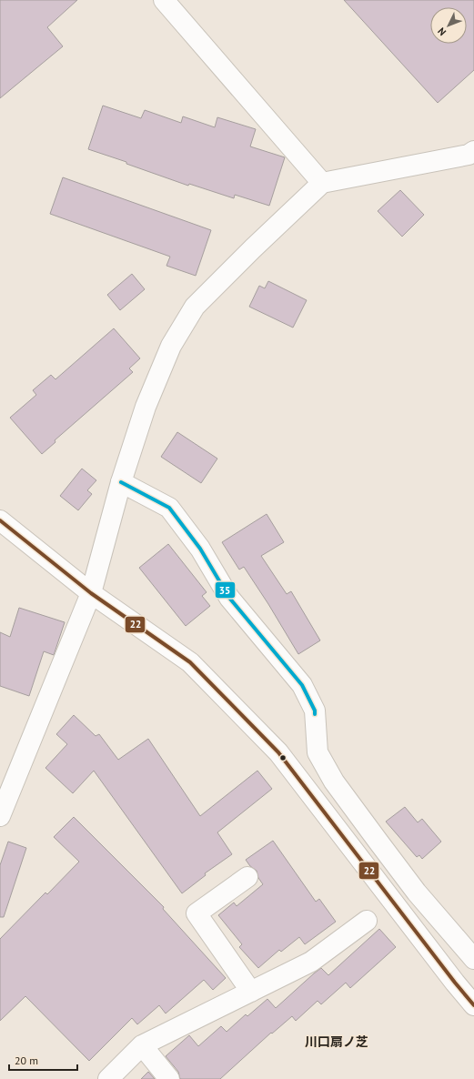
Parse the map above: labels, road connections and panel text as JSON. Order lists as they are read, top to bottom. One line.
{"districts":["川口扇ノ芝"],"lines":["transit line 35","transit line 22"],"scale_bar":"20 m","north":"bottom left"}
